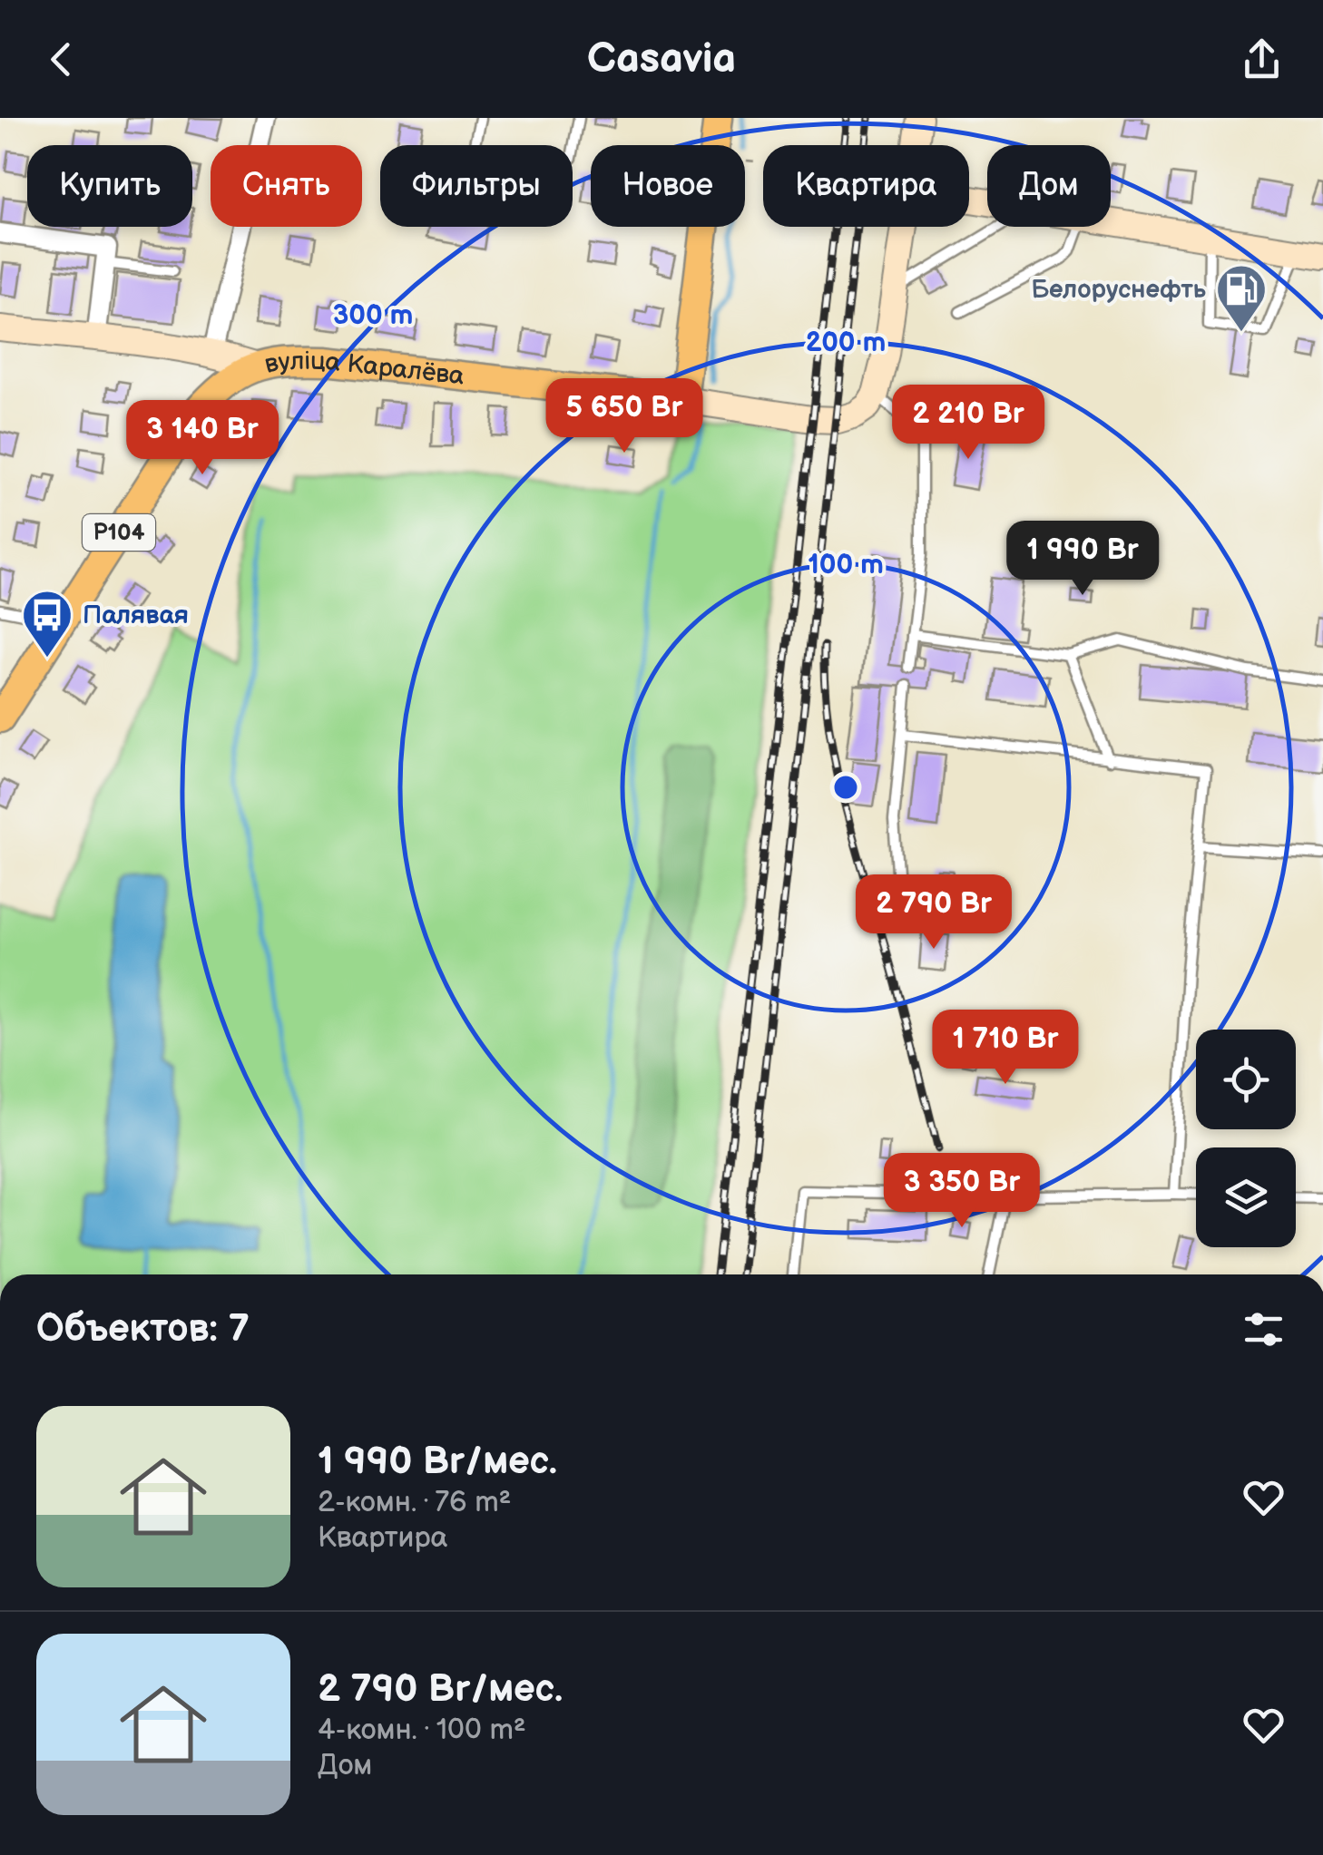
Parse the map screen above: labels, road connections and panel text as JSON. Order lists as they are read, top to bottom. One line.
{"streets":{"main road":["вуліца Каралёва","Р104"]},"crossings":[["вуліца Каралёва","Р104"]],"places":{"fuel station":["Белоруснефть"],"bus stop":["Палявая"]},"page":{"header":"Casavia","chip":["Купить","Снять","Фильтры","Новое","Квартира","Дом"],"price":["5 650 Br","2 210 Br","3 140 Br","1 990 Br","2 790 Br","1 710 Br","3 350 Br"],"heading":"Объектов: 7","list":[{"name":"1 990 Br/мес.","note":"2-комн. · 76 m² · Квартира"},{"name":"2 790 Br/мес.","note":"4-комн. · 100 m² · Дом"}]},"rings":["300 m","200 m","100 m"]}
